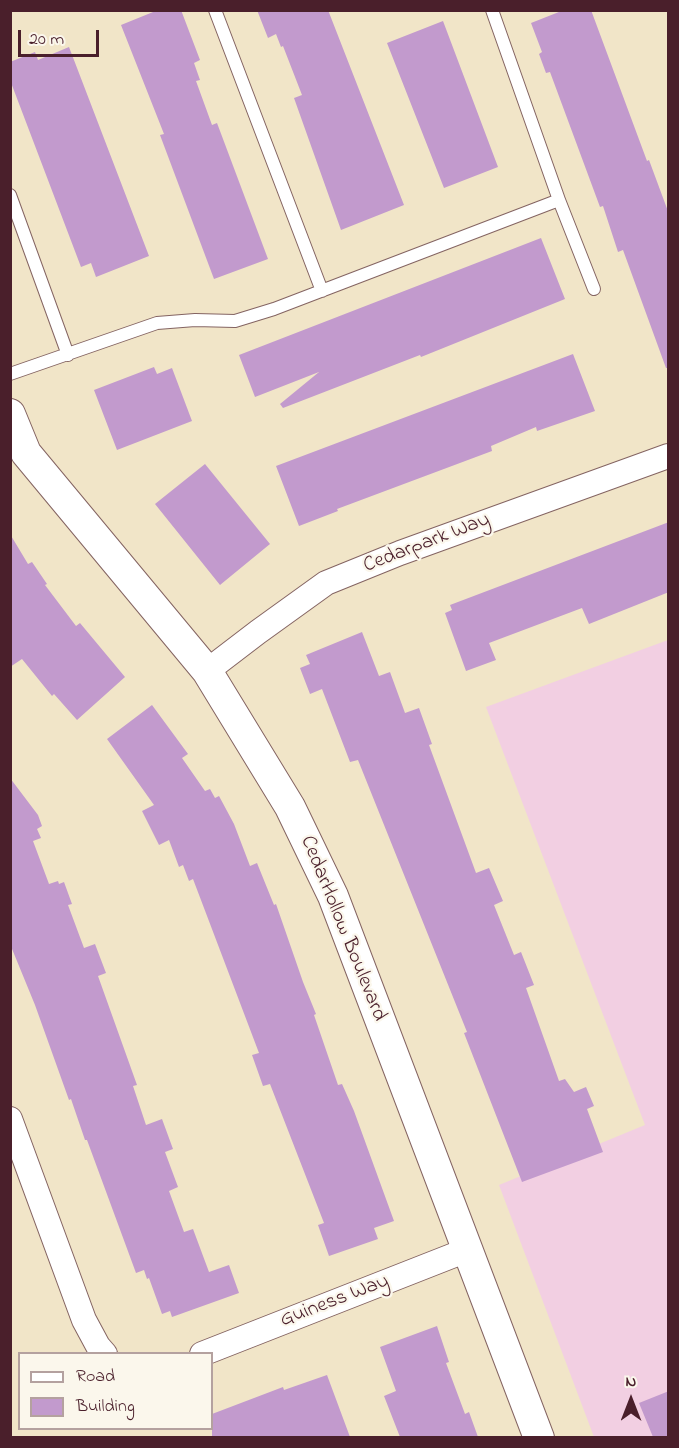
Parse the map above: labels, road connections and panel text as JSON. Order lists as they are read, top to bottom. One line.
{"streets":{"street":["Cedarpark Way","CedarHollow Boulevard","Guiness Way"]},"crossings":[["Cedarpark Way","CedarHollow Boulevard"],["CedarHollow Boulevard","Guiness Way"]],"legend":["Road","Building"],"scale_bar":"20 m","north":"top"}
